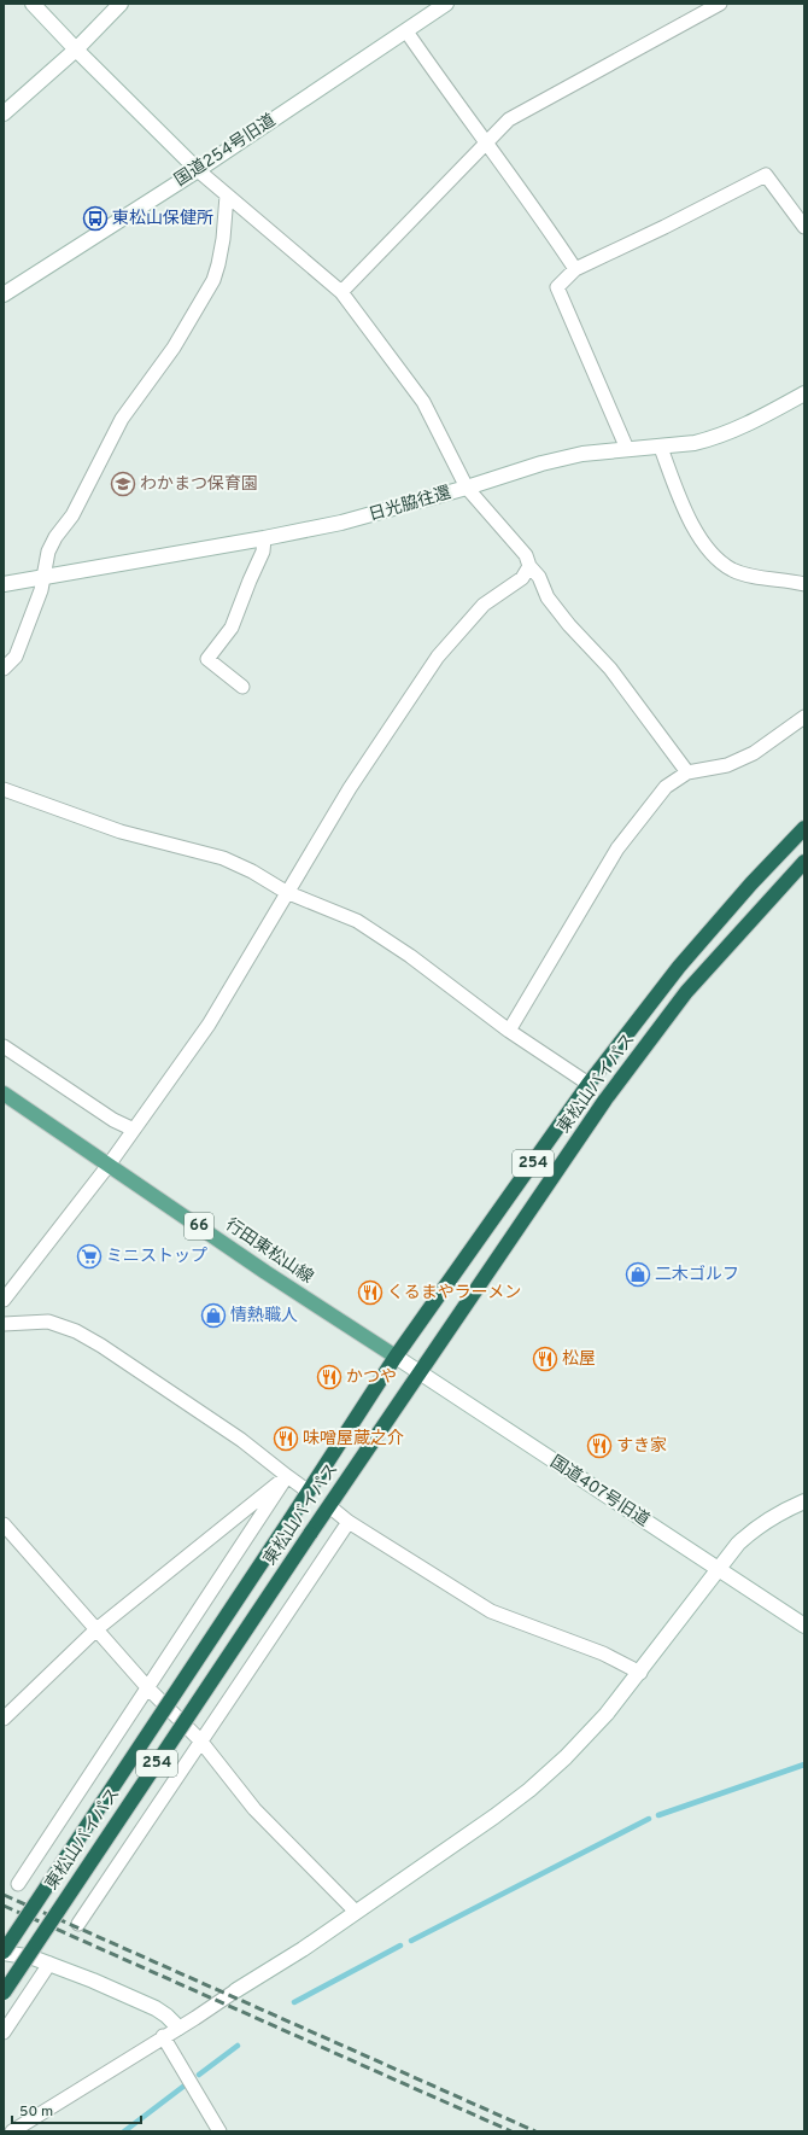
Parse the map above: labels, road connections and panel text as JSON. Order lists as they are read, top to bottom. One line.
{"streets":{"highway":["東松山バイパス","254"],"main road":["66","行田東松山線"],"street":["国道254号旧道","日光脇往還","国道407号旧道"]},"crossings":[["東松山バイパス","行田東松山線"],["東松山バイパス","国道407号旧道"],["行田東松山線","国道407号旧道"]],"places":{"bus stop":["東松山保健所"],"school or university":["わかまつ保育園"],"supermarket":["ミニストップ"],"shop":["二木ゴルフ","情熱職人"],"restaurant":["くるまやラーメン","松屋","かつや","味噌屋蔵之介","すき家"]},"scale_bar":"50 m"}
